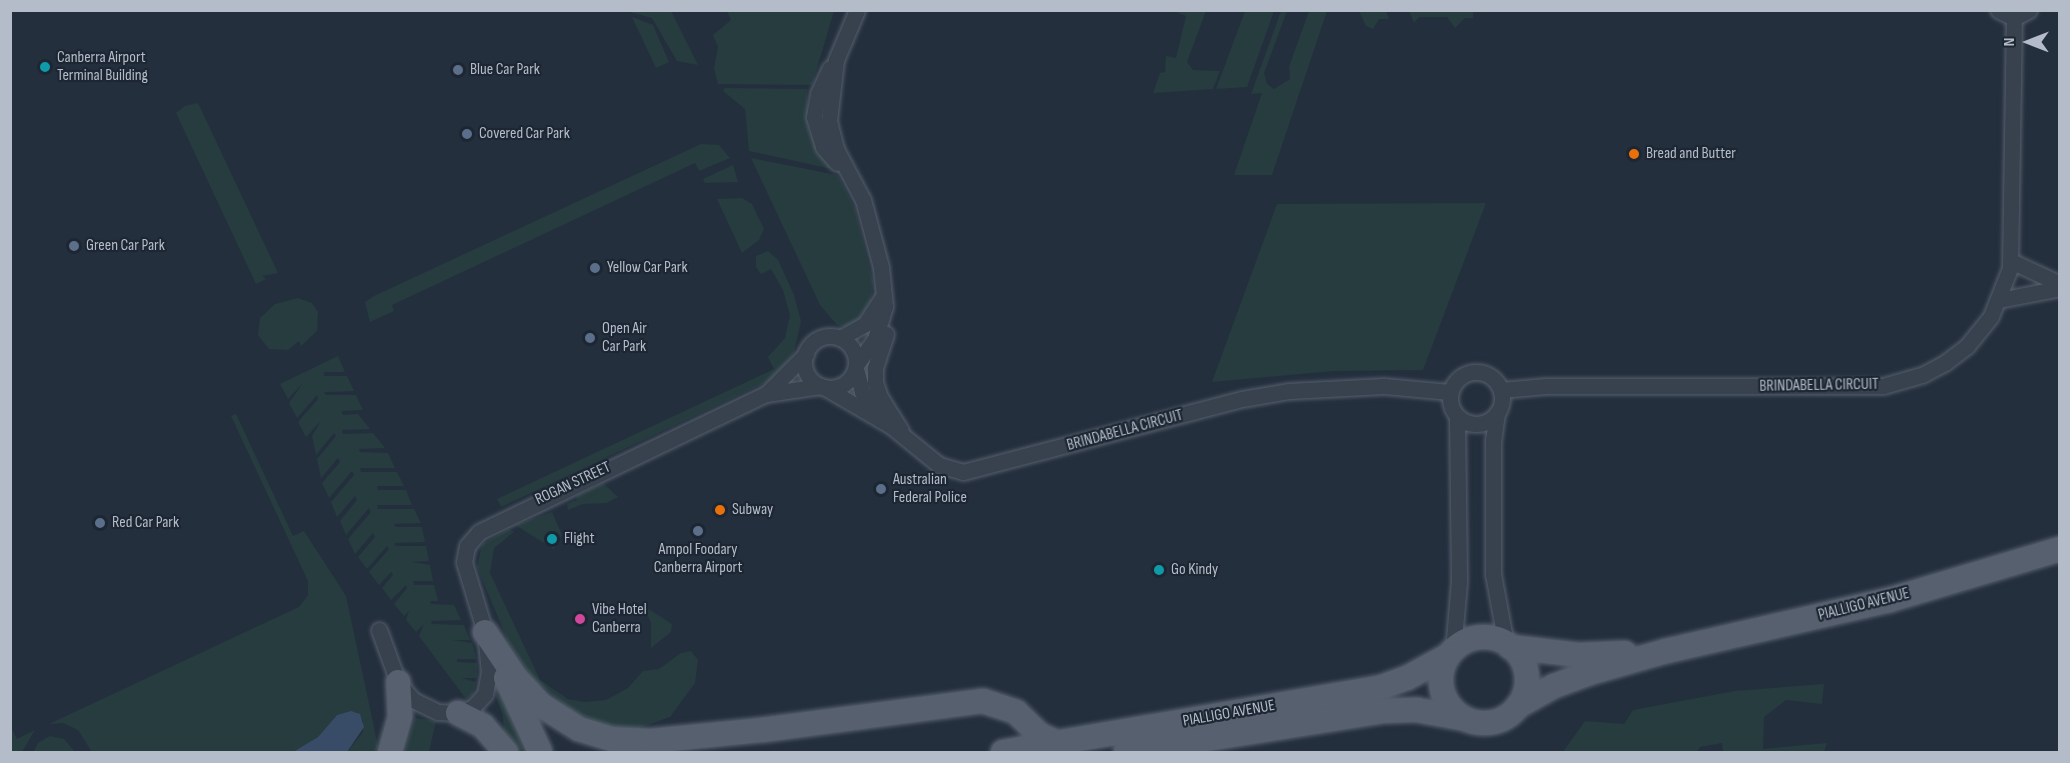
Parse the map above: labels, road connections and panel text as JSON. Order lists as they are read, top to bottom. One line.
{"streets":{"main road":["PIALLIGO AVENUE"],"street":["BRINDABELLA CIRCUIT","ROGAN STREET"]},"crossings":[["BRINDABELLA CIRCUIT","ROGAN STREET"]],"places":["Canberra Airport Terminal Building","Blue Car Park","Covered Car Park","Bread and Butter","Green Car Park","Yellow Car Park","Open Air Car Park","Australian Federal Police","Subway","Red Car Park","Ampol Foodary Canberra Airport","Flight","Go Kindy","Vibe Hotel Canberra"],"north":"left"}
